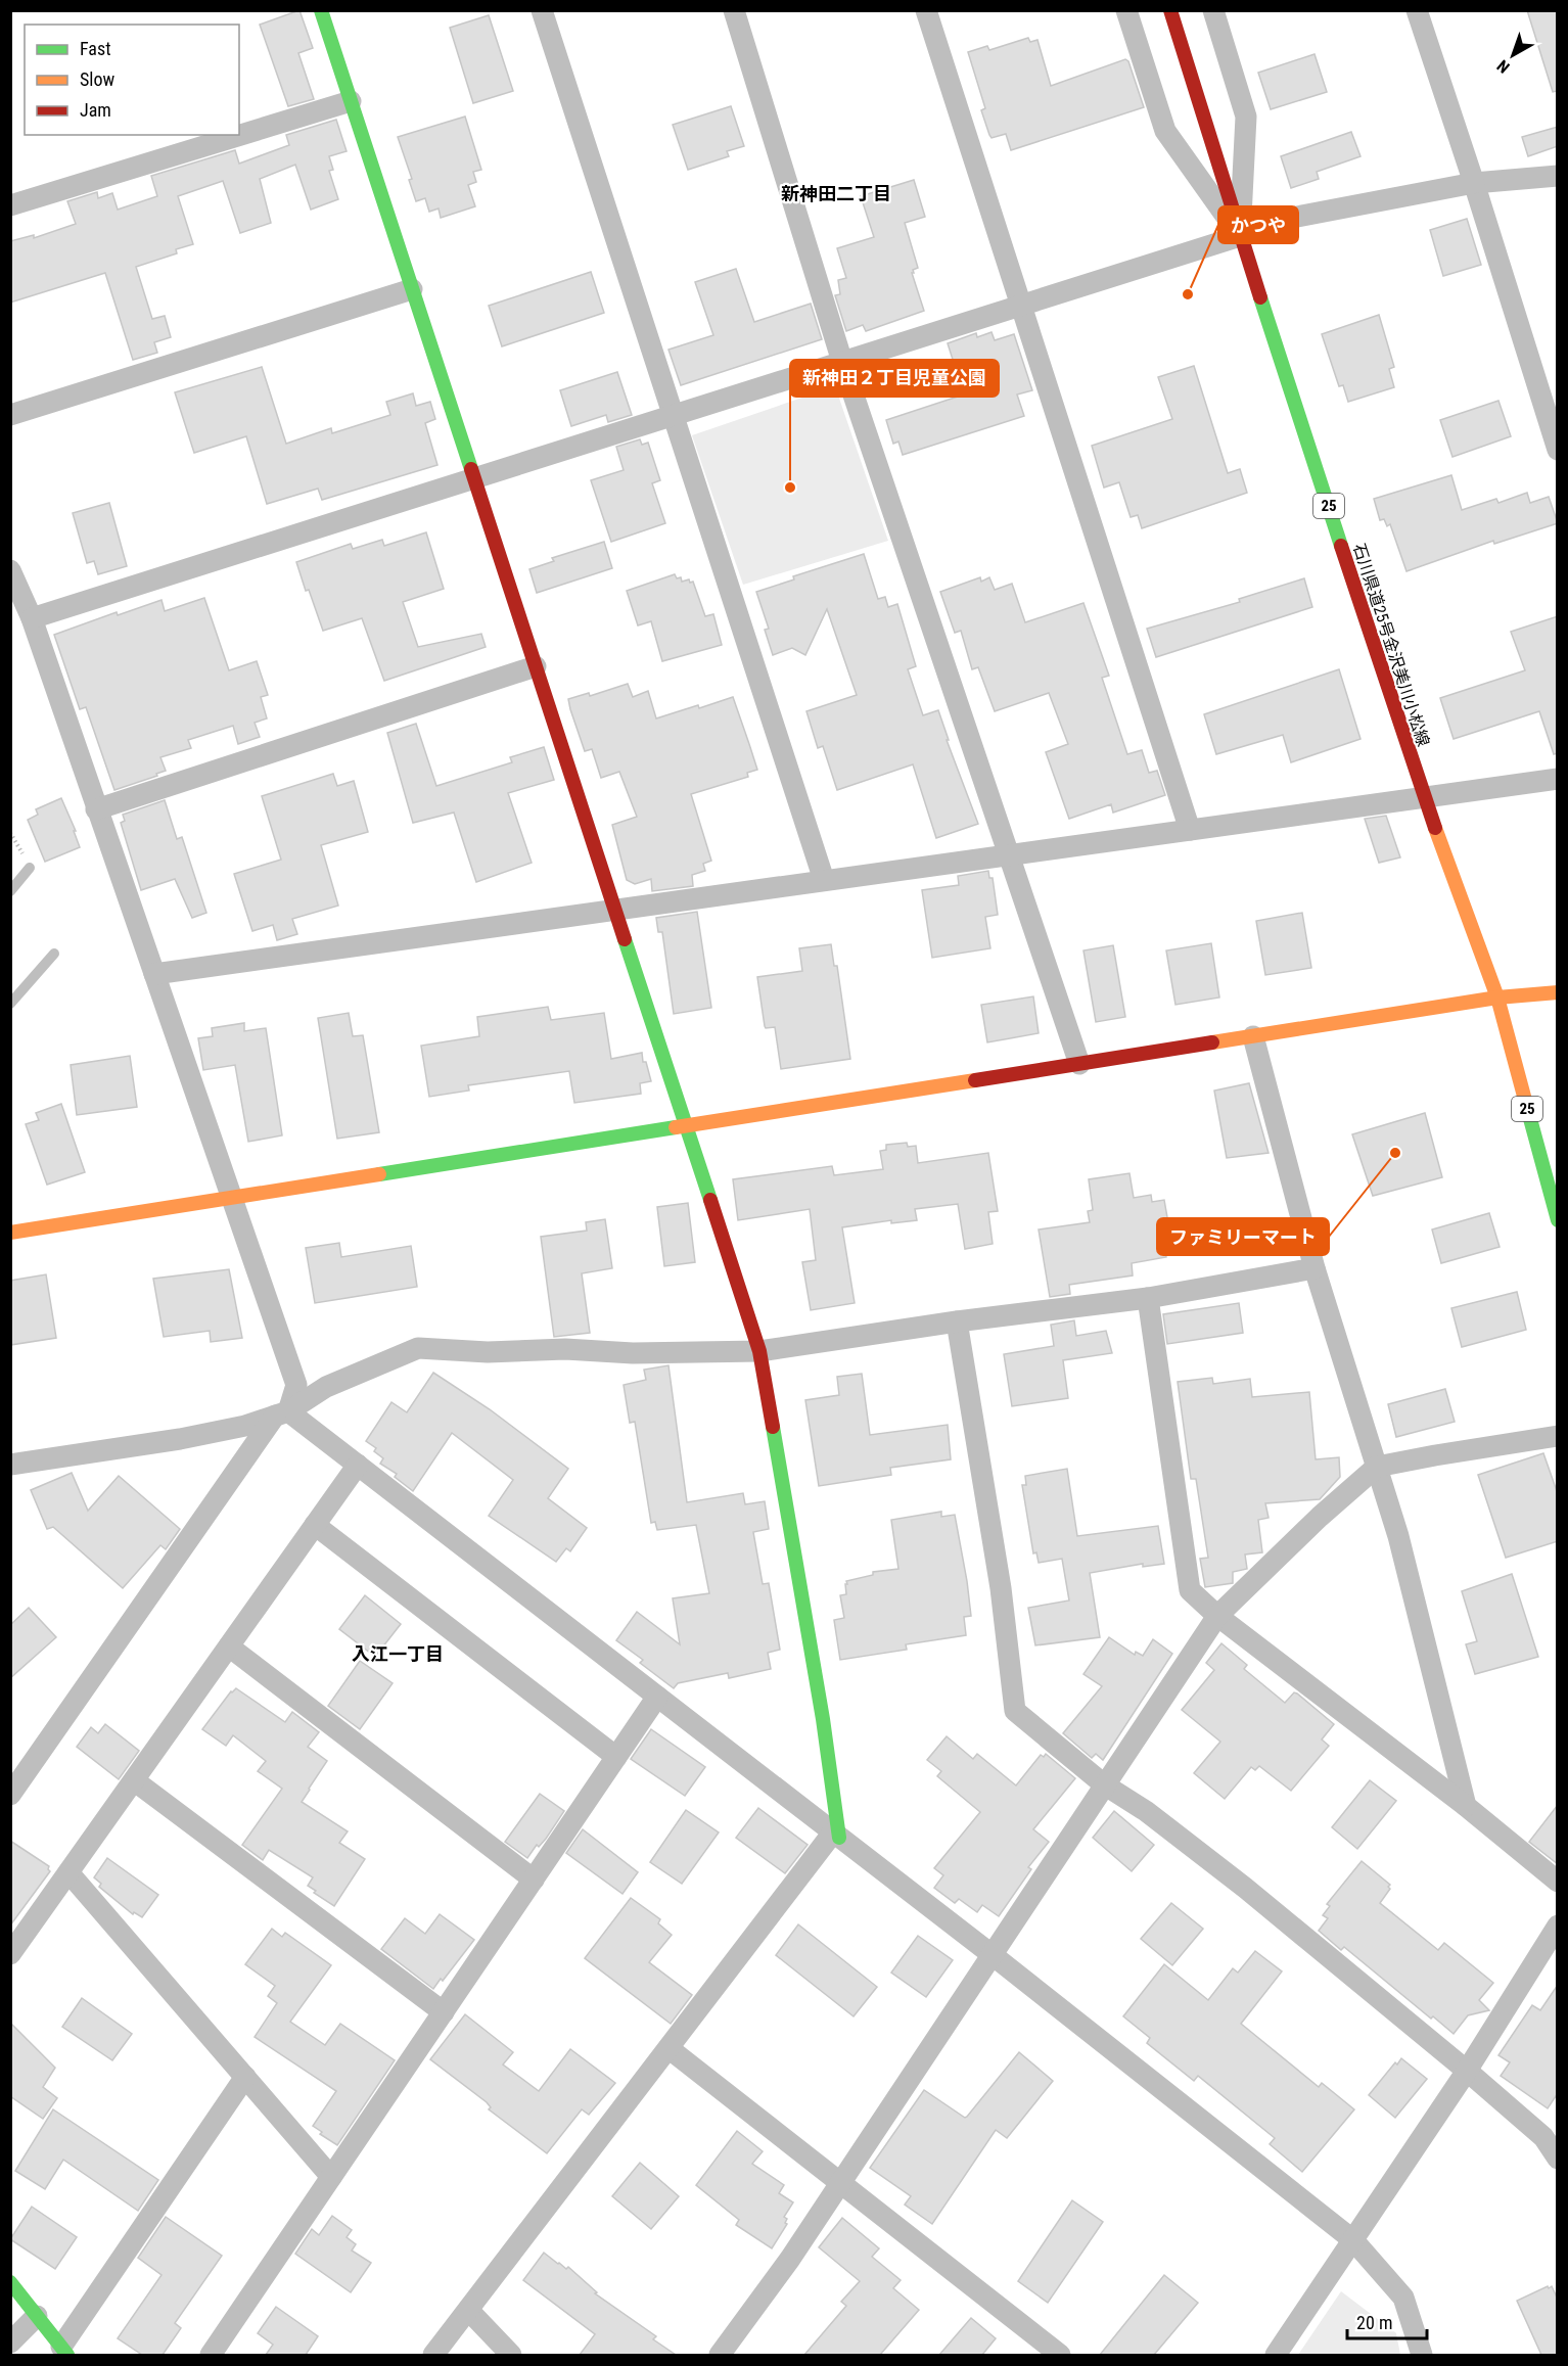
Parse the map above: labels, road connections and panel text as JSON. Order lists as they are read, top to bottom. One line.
{"streets":{"street":["25","石川県道25号金沢美川小松線"]},"districts":["新神田二丁目","入江一丁目"],"places":["かつや","新神田２丁目児童公園","ファミリーマート"],"legend":["Fast","Slow","Jam"],"scale_bar":"20 m","north":"bottom left"}
